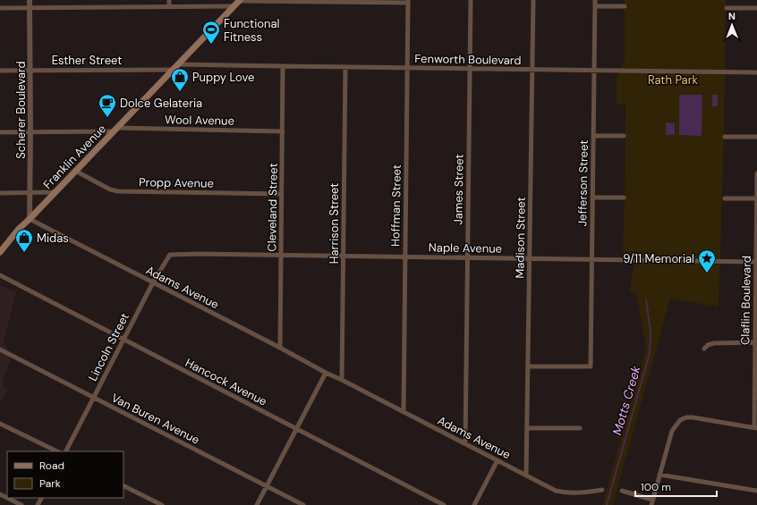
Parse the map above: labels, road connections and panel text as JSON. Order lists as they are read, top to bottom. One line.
{"streets":{"main road":["Franklin Avenue"],"street":["Fenworth Boulevard","Esther Street","Scherer Boulevard","Wool Avenue","Propp Avenue","Jefferson Street","James Street","Hoffman Street","Cleveland Street","Harrison Street","Madison Street","Naple Avenue","Adams Avenue","Claflin Boulevard","Lincoln Street","Hancock Avenue","Van Buren Avenue"]},"crossings":[["Fenworth Boulevard","Franklin Avenue"],["Fenworth Boulevard","Jefferson Street"],["Fenworth Boulevard","James Street"],["Fenworth Boulevard","Hoffman Street"],["Fenworth Boulevard","Cleveland Street"],["Fenworth Boulevard","Harrison Street"],["Fenworth Boulevard","Madison Street"],["Esther Street","Scherer Boulevard"],["Esther Street","Franklin Avenue"],["Scherer Boulevard","Wool Avenue"],["Scherer Boulevard","Franklin Avenue"],["Scherer Boulevard","Adams Avenue"],["Wool Avenue","Franklin Avenue"],["Wool Avenue","Cleveland Street"],["Franklin Avenue","Propp Avenue"],["Franklin Avenue","Adams Avenue"],["Propp Avenue","Cleveland Street"],["Jefferson Street","Madison Street"],["Jefferson Street","Naple Avenue"],["James Street","Naple Avenue"],["James Street","Adams Avenue"],["Hoffman Street","Naple Avenue"],["Hoffman Street","Adams Avenue"],["Cleveland Street","Naple Avenue"],["Cleveland Street","Adams Avenue"],["Harrison Street","Naple Avenue"],["Harrison Street","Adams Avenue"],["Madison Street","Naple Avenue"],["Madison Street","Adams Avenue"],["Naple Avenue","Claflin Boulevard"],["Naple Avenue","Lincoln Street"],["Adams Avenue","Lincoln Street"],["Lincoln Street","Hancock Avenue"],["Lincoln Street","Van Buren Avenue"]],"water":["Motts Creek"],"parks":["Rath Park"],"places":{"sports":["Functional Fitness"],"shop":["Puppy Love","Midas"],"cafe":["Dolce Gelateria"],"place":["9/11 Memorial"]},"legend":["Road","Park"],"scale_bar":"100 m","north":"top"}
